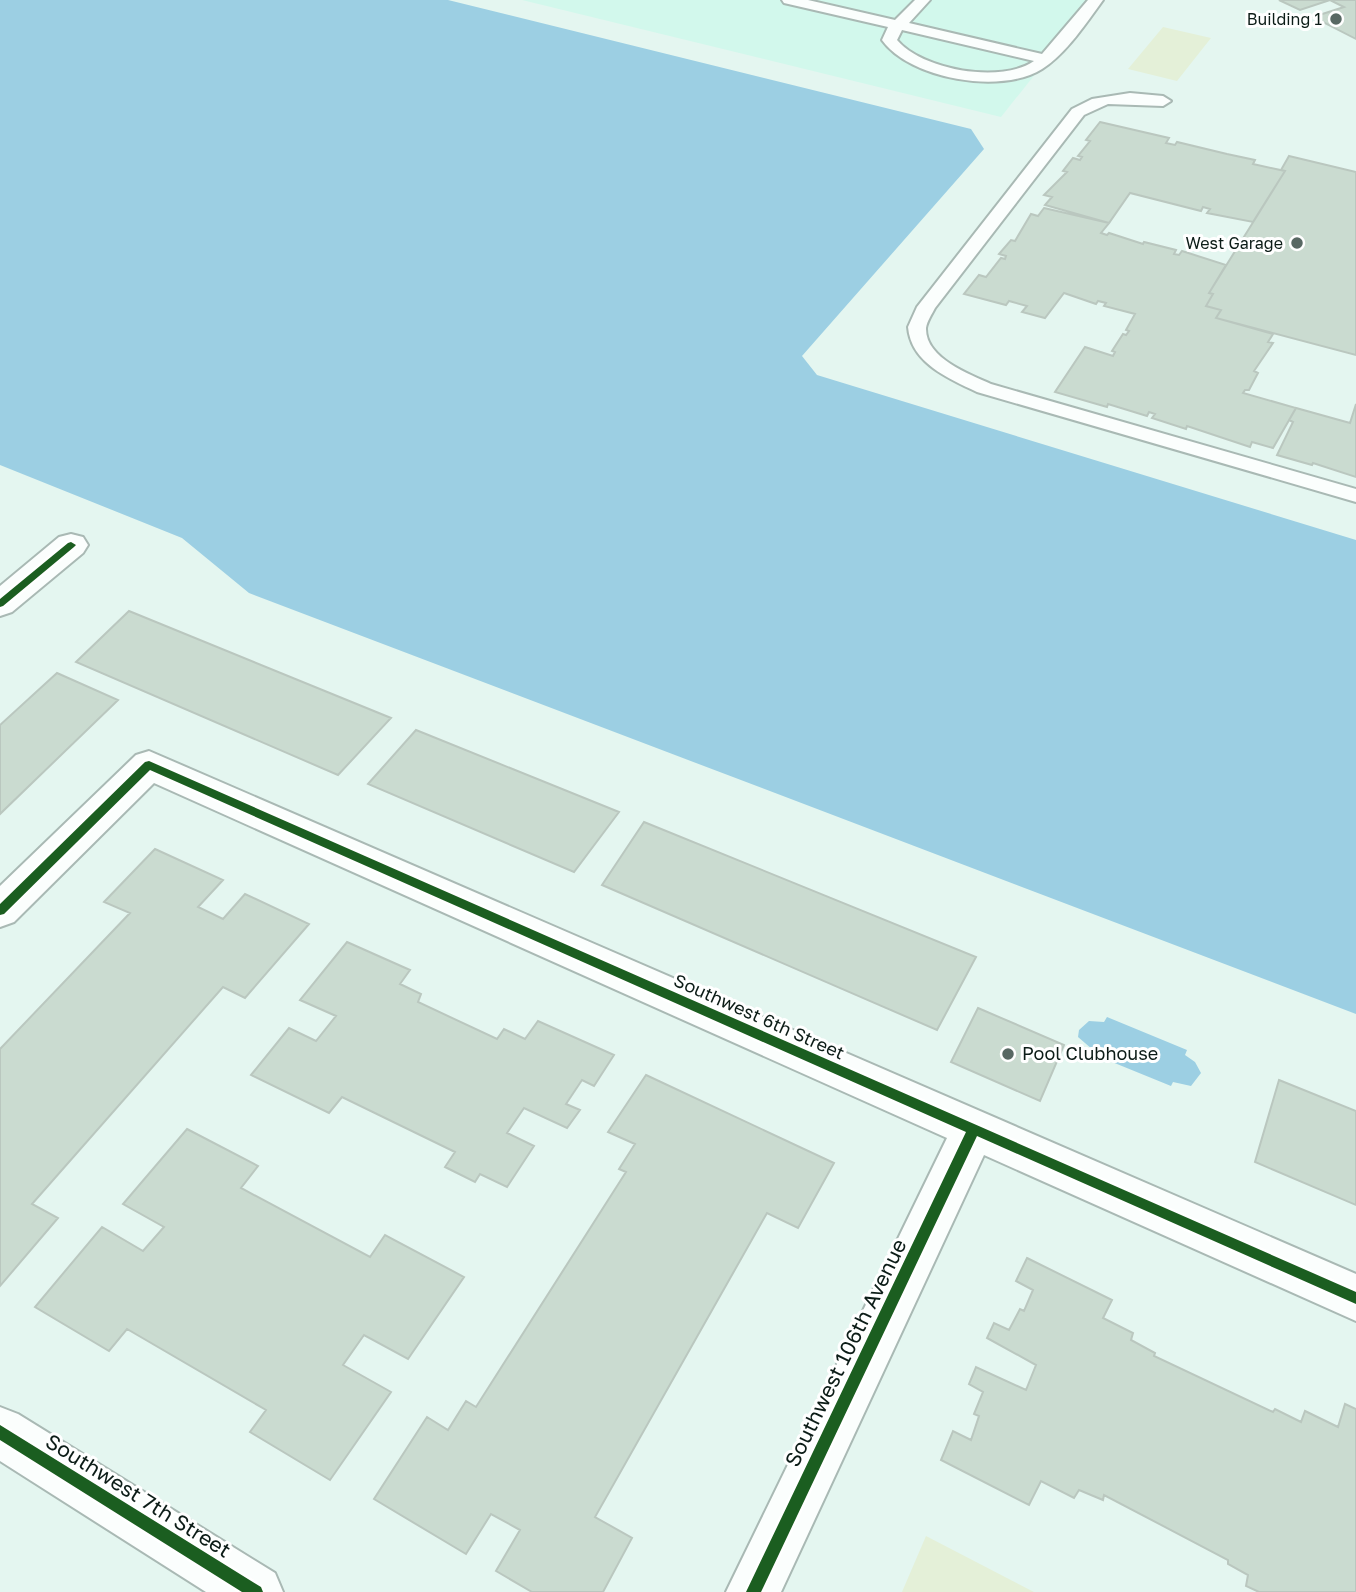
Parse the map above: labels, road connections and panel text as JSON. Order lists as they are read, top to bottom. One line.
{"streets":{"street":["Southwest 6th Street","Southwest 106th Avenue","Southwest 7th Street"]},"crossings":[["Southwest 6th Street","Southwest 106th Avenue"]],"places":["Building 1","West Garage","Pool Clubhouse"]}
